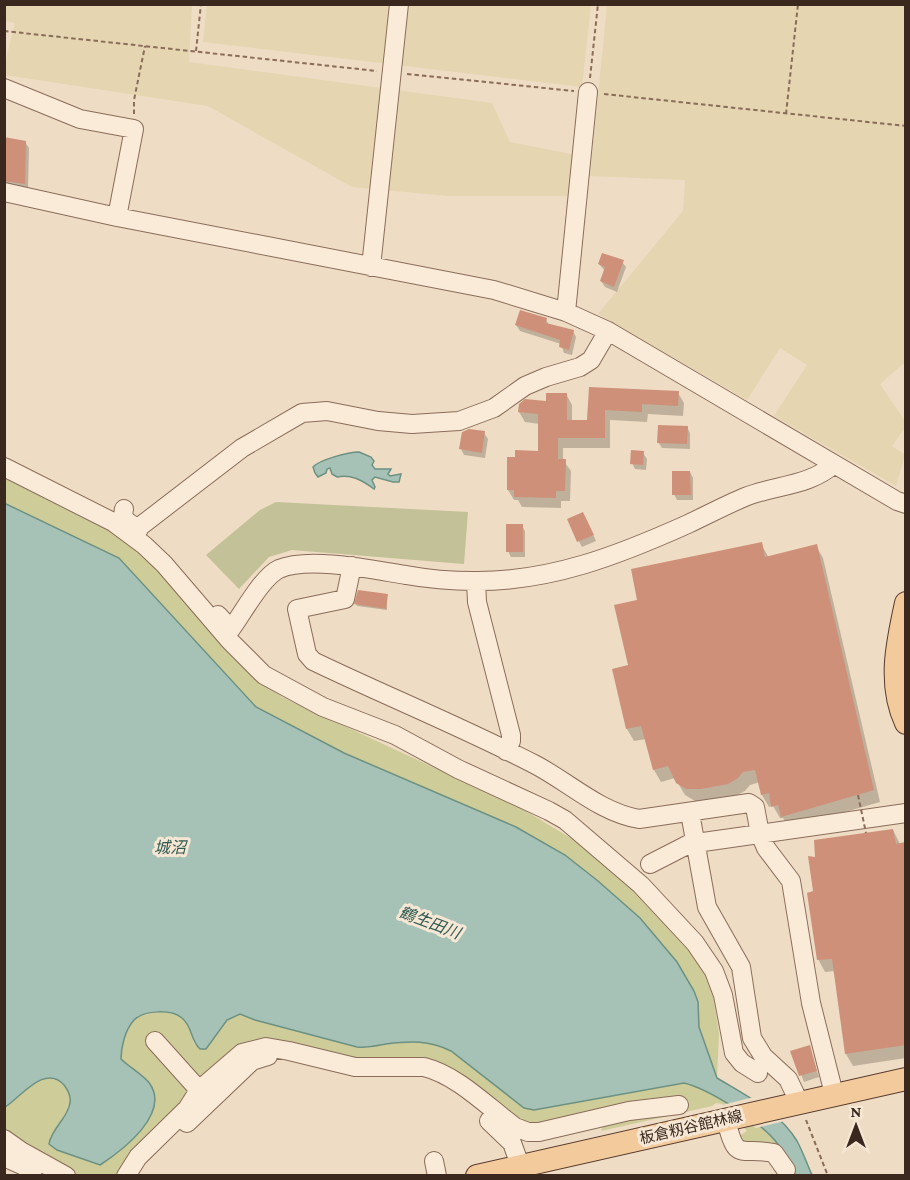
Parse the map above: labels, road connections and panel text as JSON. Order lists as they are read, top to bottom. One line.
{"streets":{"main road":["板倉籾谷館林線"]},"water":["城沼","鶴生田川"],"north":"top"}
